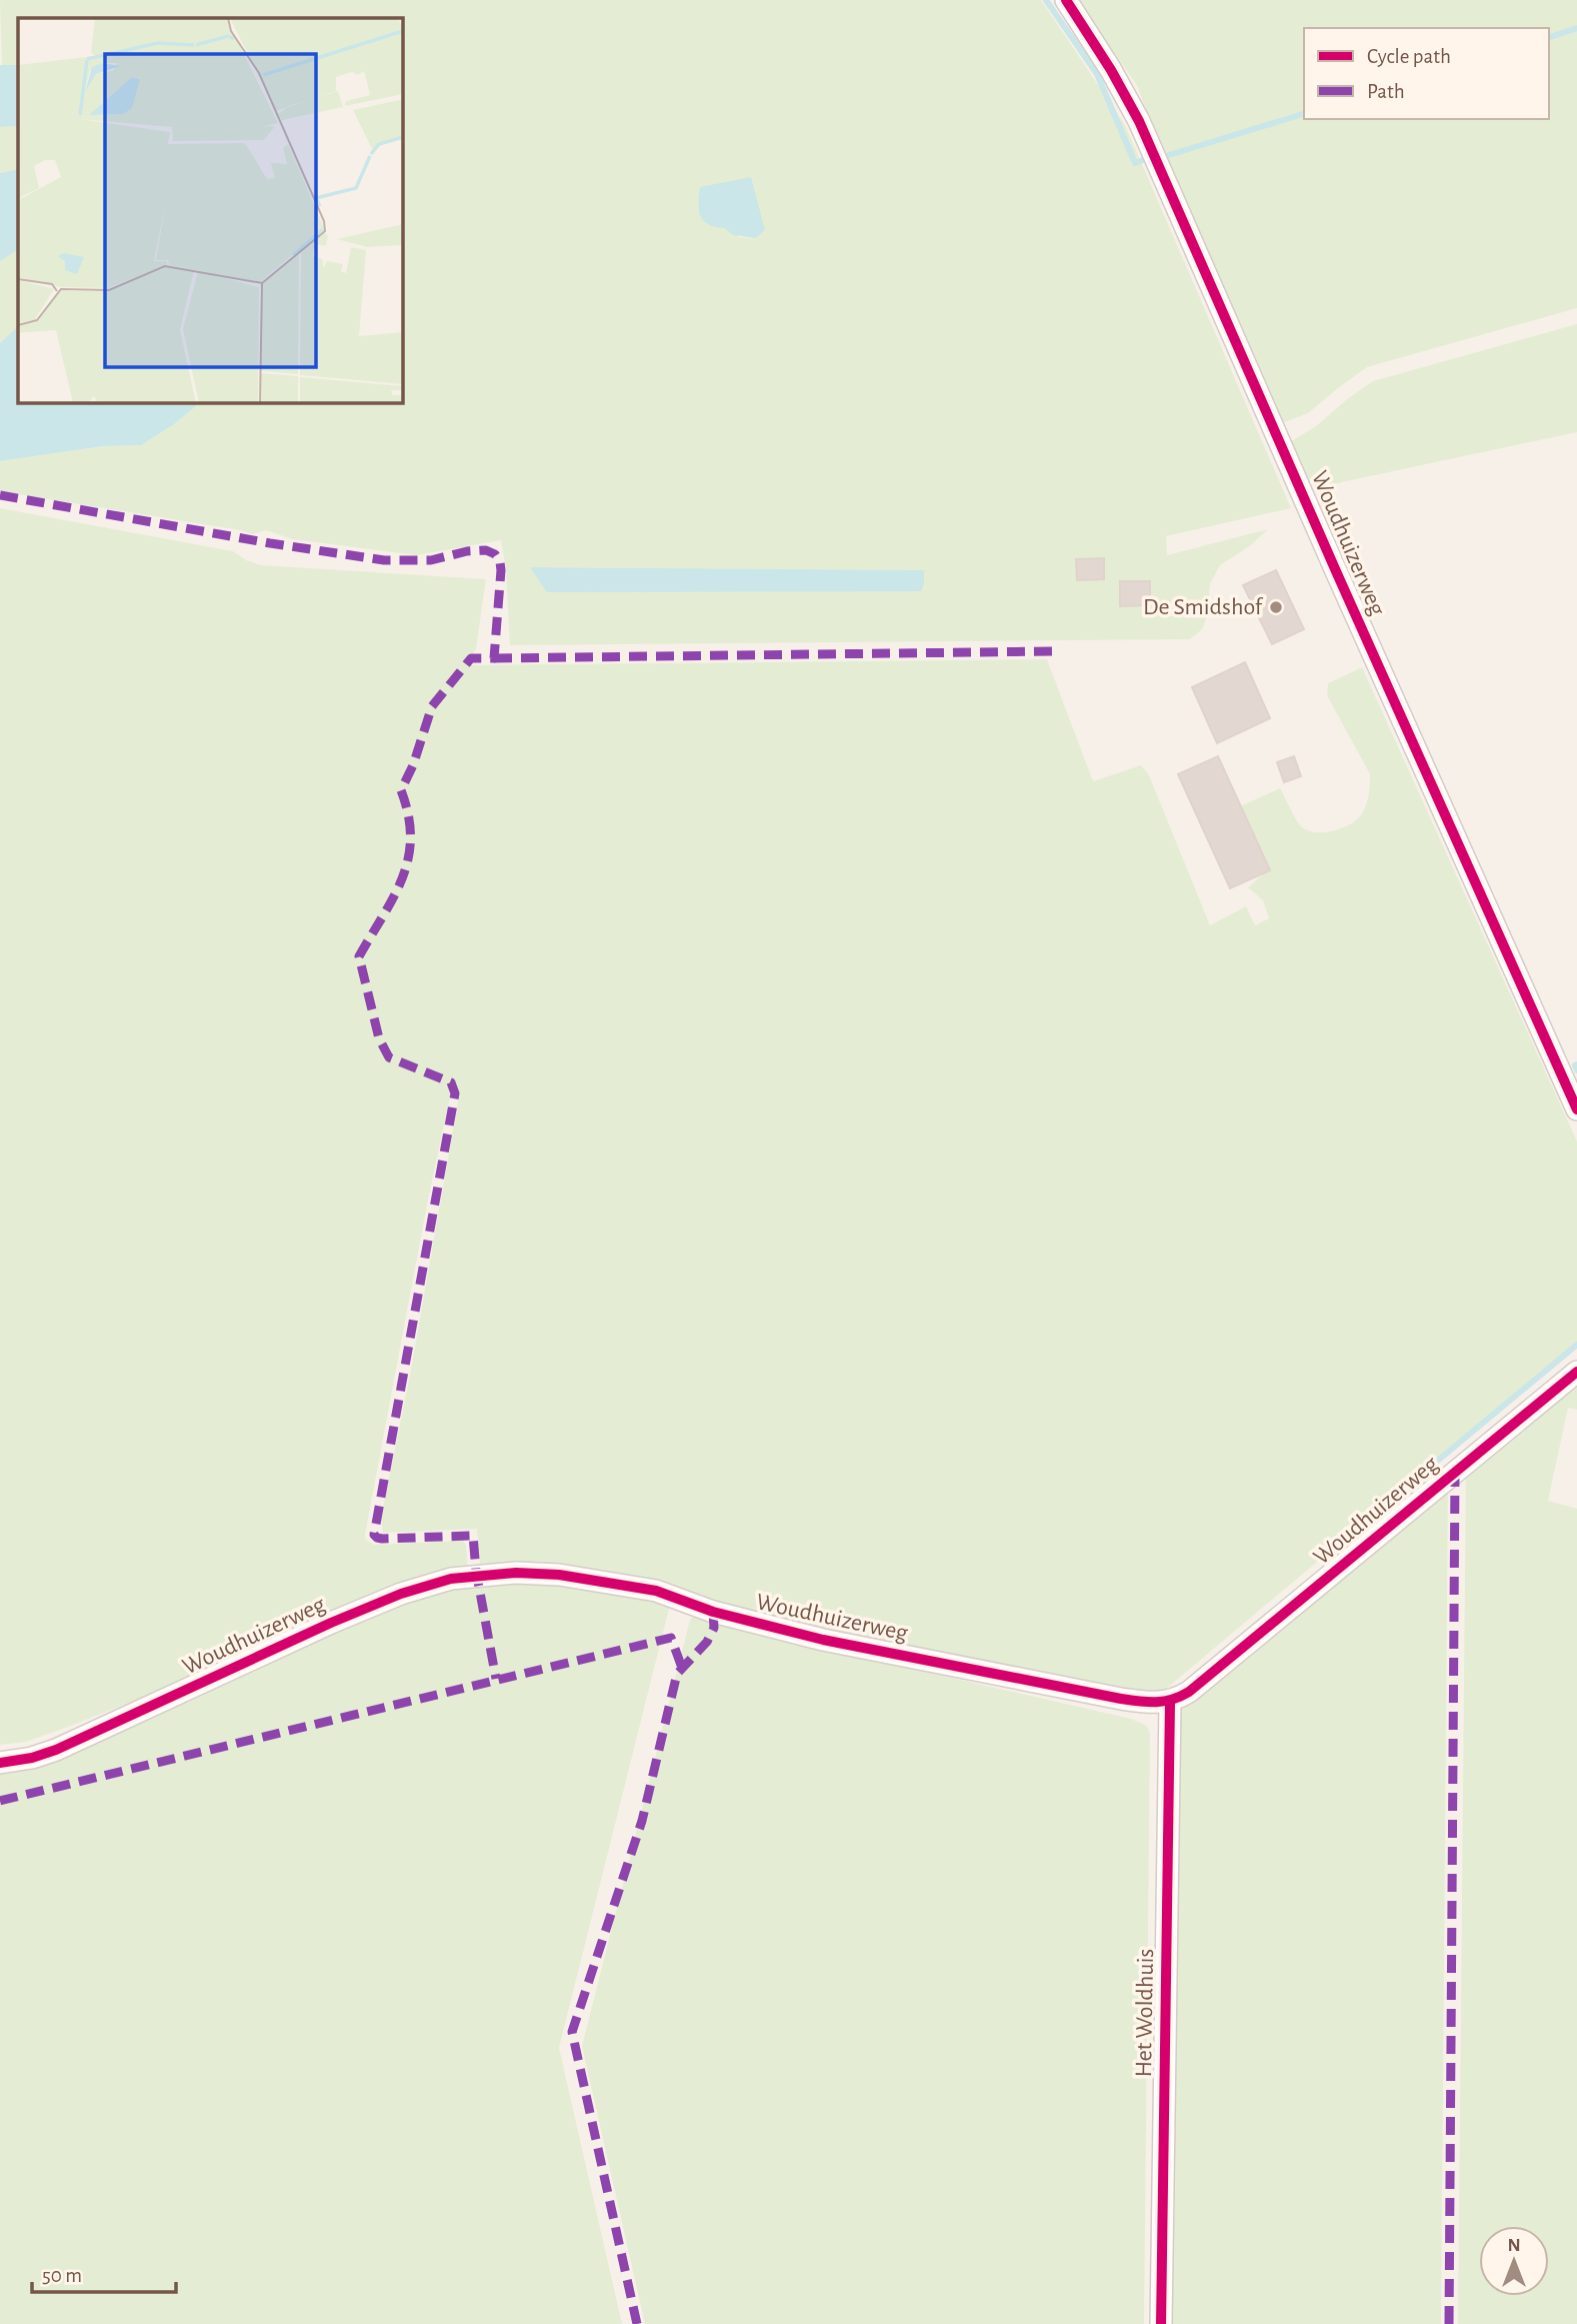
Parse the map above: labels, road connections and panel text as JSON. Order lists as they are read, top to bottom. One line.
{"streets":{"street":["Woudhuizerweg","Het Woldhuis"]},"crossings":[["Woudhuizerweg","Het Woldhuis"]],"places":["De Smidshof"],"legend":["Cycle path","Path"],"scale_bar":"50 m","north":"top"}
